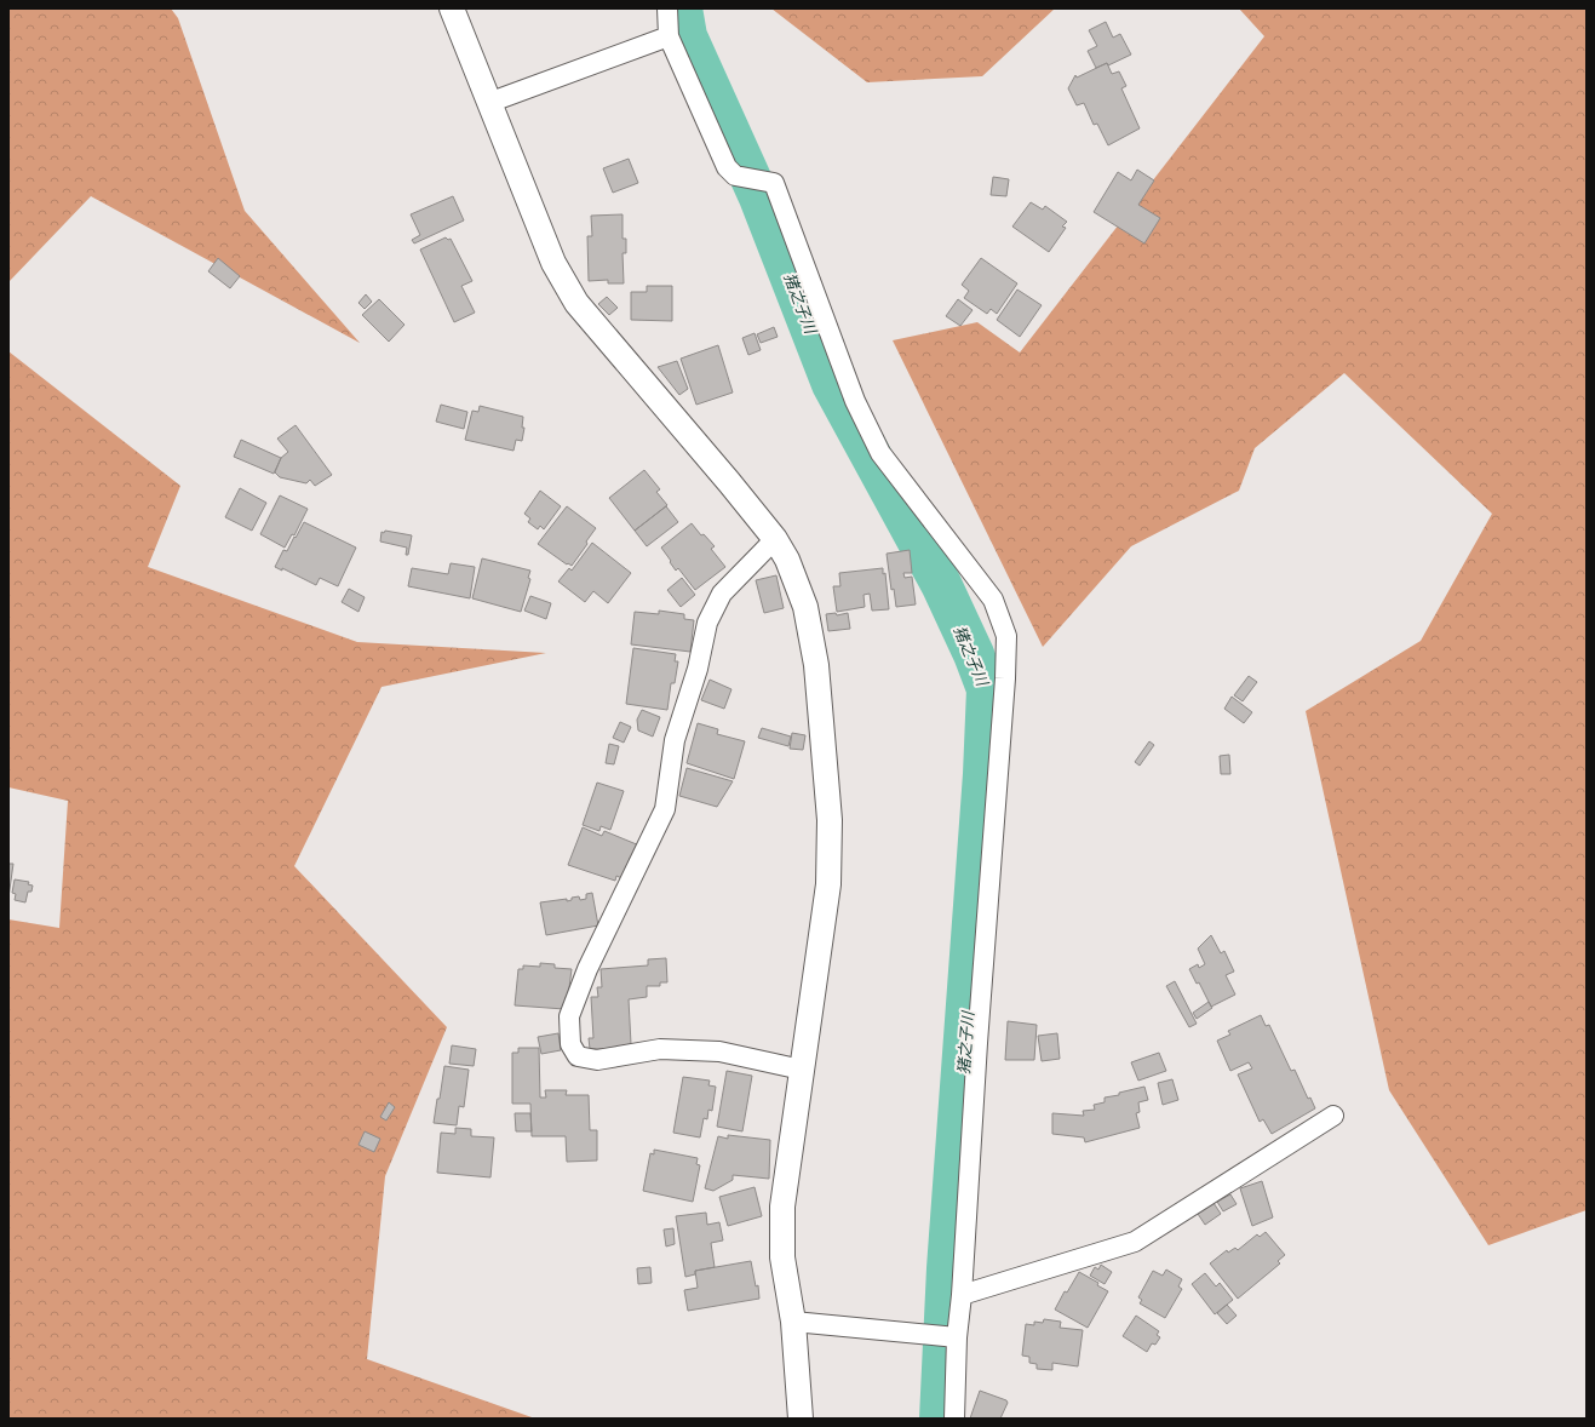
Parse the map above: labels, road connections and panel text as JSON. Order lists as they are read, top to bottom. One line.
{"water":["猪之子川"]}
